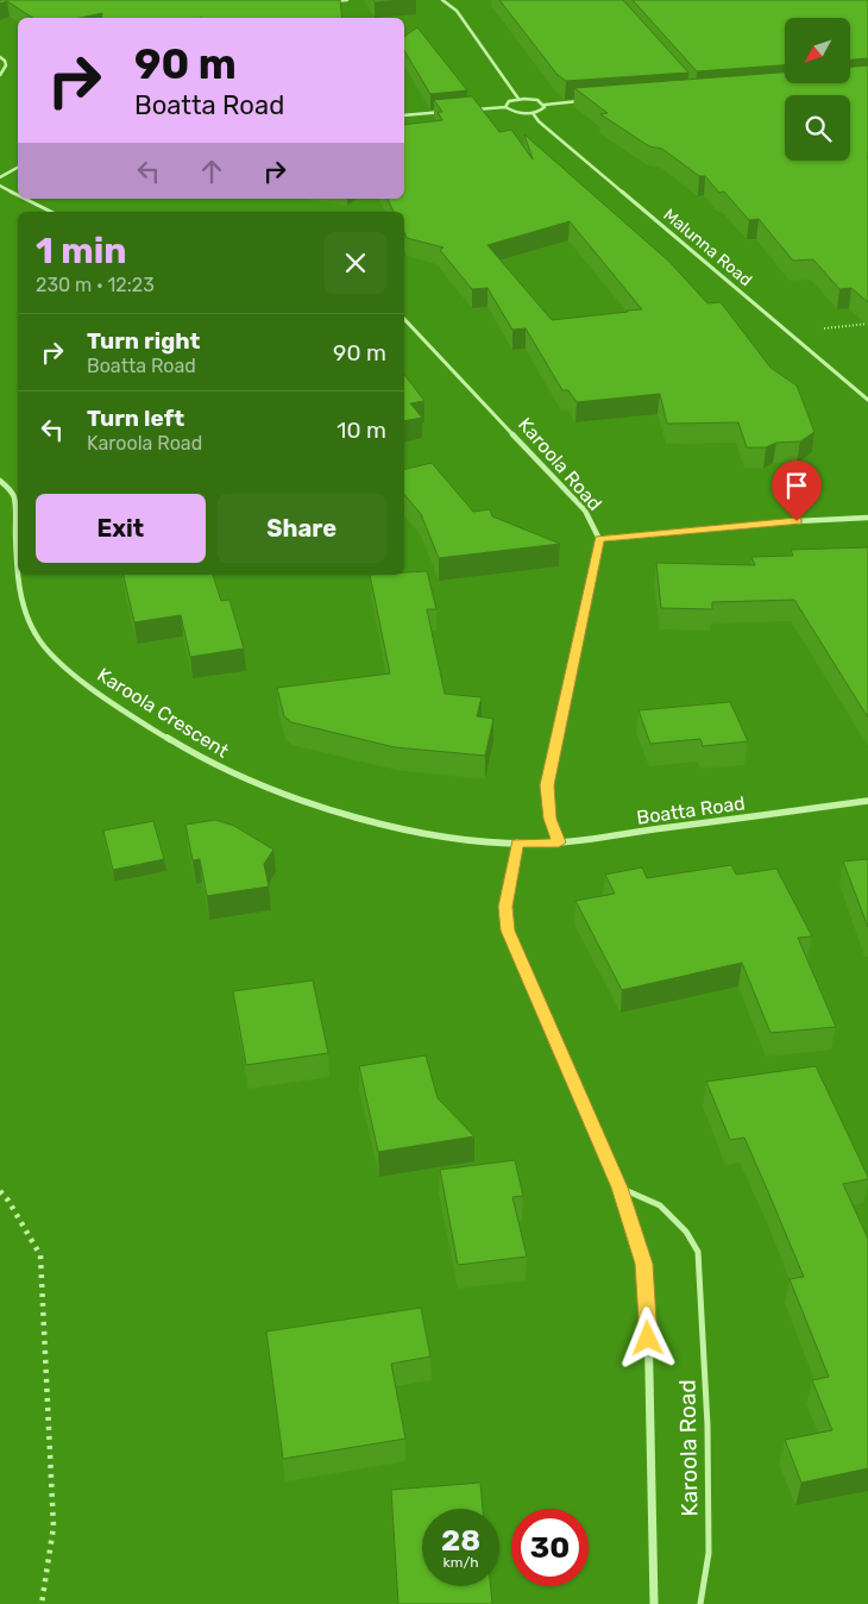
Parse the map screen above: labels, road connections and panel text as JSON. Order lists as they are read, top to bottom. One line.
{"streets":{"street":["Malunna Road","Karoola Road","Karoola Crescent","Boatta Road"]},"crossings":[["Karoola Road","Karoola Crescent"],["Karoola Road","Boatta Road"],["Karoola Crescent","Boatta Road"]],"north":"bottom left","page":{"turn":["90 m","Boatta Road"],"heading":["1 min","230 m · 12:23"],"list":[{"name":"Turn right","note":"Boatta Road","value":"90 m"},{"name":"Turn left","note":"Karoola Road","value":"10 m"}],"buttons":["Exit","Share"],"speed":"28 km/h","limit":"30"}}
